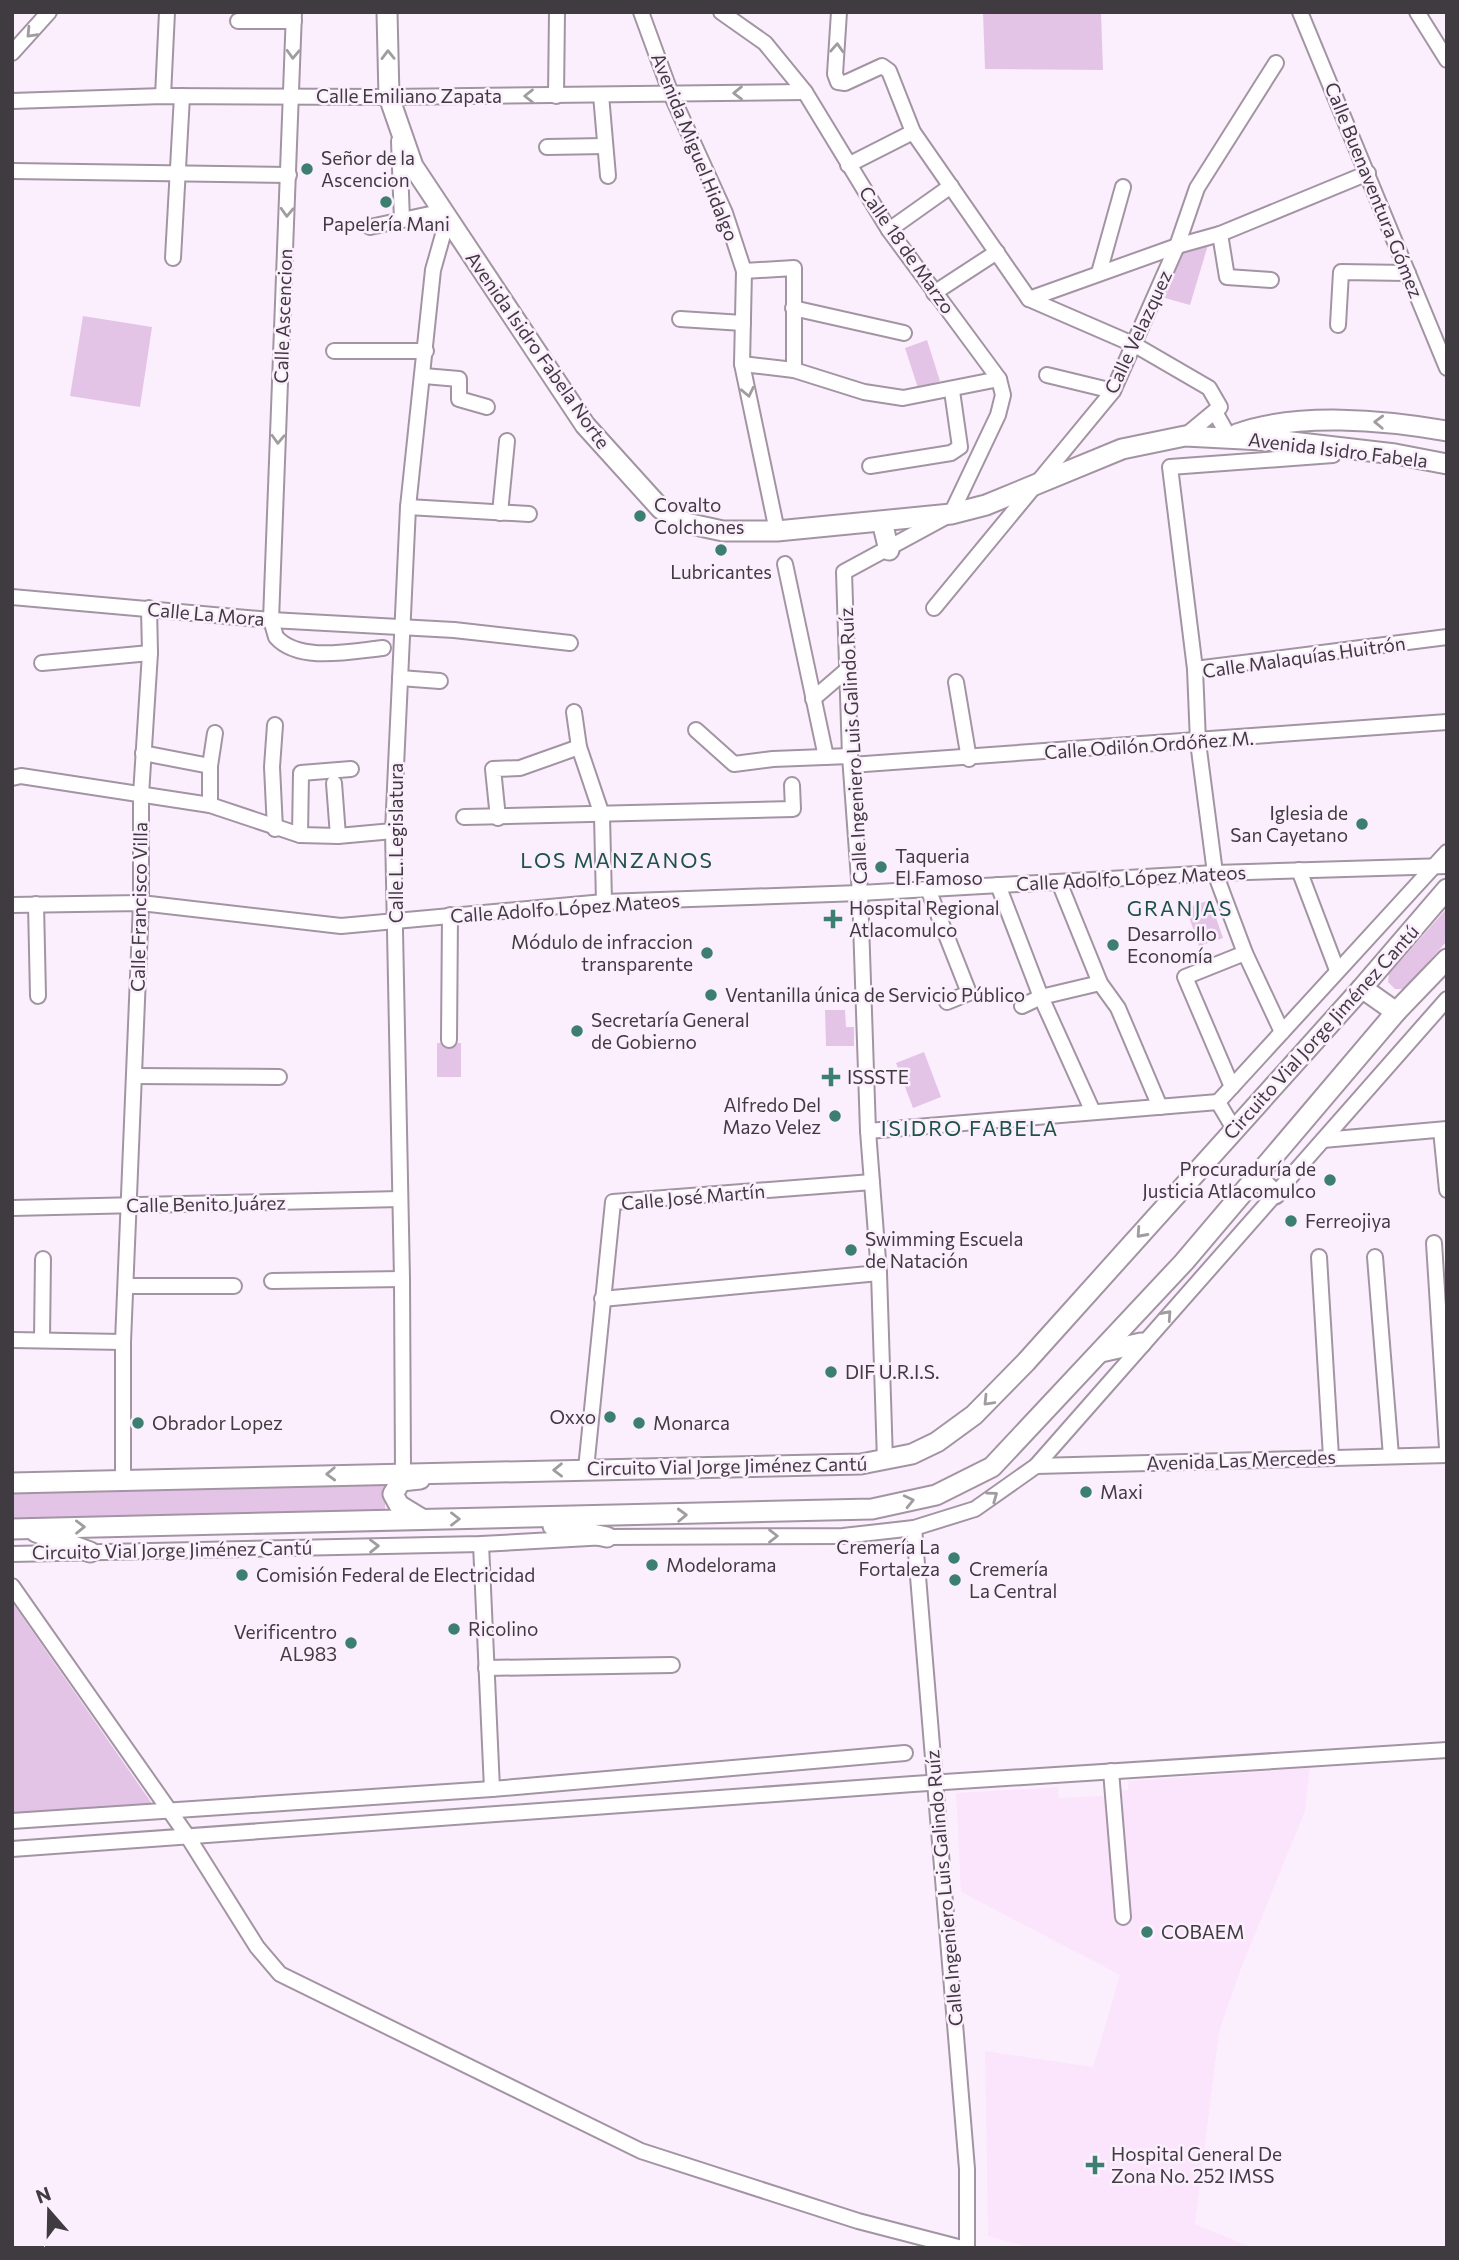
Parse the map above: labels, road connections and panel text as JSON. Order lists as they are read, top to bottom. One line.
{"streets":{"main road":["Avenida Isidro Fabela Norte","Avenida Isidro Fabela","Circuito Vial Jorge Jiménez Cantú"],"street":["Calle Emiliano Zapata","Avenida Miguel Hidalgo","Calle Buenaventura Gómez","Calle 18 de Marzo","Calle Ascencion","Calle Velazquez","Calle La Mora","Calle Malaquías Huitrón","Calle Odilón Ordóñez M.","Calle Ingeniero Luis Galindo Ruíz","Calle L. Legislatura","Calle Adolfo López Mateos","Calle Francisco Villa","Calle José Martín","Calle Benito Juárez","Avenida Las Mercedes"]},"crossings":[["Calle Emiliano Zapata","Avenida Miguel Hidalgo"],["Calle Emiliano Zapata","Calle 18 de Marzo"],["Calle Emiliano Zapata","Calle Ascencion"],["Calle Emiliano Zapata","Avenida Isidro Fabela Norte"],["Avenida Miguel Hidalgo","Avenida Isidro Fabela Norte"],["Calle Ascencion","Calle La Mora"],["Calle Velazquez","Avenida Isidro Fabela Norte"],["Calle Velazquez","Avenida Isidro Fabela"],["Avenida Isidro Fabela Norte","Avenida Isidro Fabela"],["Avenida Isidro Fabela Norte","Calle Ingeniero Luis Galindo Ruíz"],["Avenida Isidro Fabela Norte","Calle L. Legislatura"],["Calle La Mora","Calle L. Legislatura"],["Calle La Mora","Calle Francisco Villa"],["Calle Malaquías Huitrón","Calle Odilón Ordóñez M."],["Calle Malaquías Huitrón","Calle Adolfo López Mateos"],["Calle Odilón Ordóñez M.","Calle Ingeniero Luis Galindo Ruíz"],["Calle Ingeniero Luis Galindo Ruíz","Calle Adolfo López Mateos"],["Calle Ingeniero Luis Galindo Ruíz","Circuito Vial Jorge Jiménez Cantú"],["Calle Ingeniero Luis Galindo Ruíz","Calle José Martín"],["Calle L. Legislatura","Calle Adolfo López Mateos"],["Calle L. Legislatura","Circuito Vial Jorge Jiménez Cantú"],["Calle L. Legislatura","Calle Benito Juárez"],["Calle Adolfo López Mateos","Calle Francisco Villa"],["Calle Francisco Villa","Circuito Vial Jorge Jiménez Cantú"],["Calle Francisco Villa","Calle Benito Juárez"],["Circuito Vial Jorge Jiménez Cantú","Calle José Martín"],["Circuito Vial Jorge Jiménez Cantú","Avenida Las Mercedes"]],"one_way":["Calle Emiliano Zapata","Calle Ascencion"],"districts":["LOS MANZANOS","GRANJAS","ISIDRO FABELA"],"places":{"other":["Señor de la Ascencion","Papelería Mani","Covalto Colchones","Lubricantes","Iglesia de San Cayetano","Taqueria El Famoso","Desarrollo Economía","Módulo de infraccion transparente","Ventanilla única de Servicio Público","Secretaría General de Gobierno","Alfredo Del Mazo Velez","Procuraduría de Justicia Atlacomulco","Ferreojiya","Swimming Escuela de Natación","DIF U.R.I.S.","Oxxo","Obrador Lopez","Monarca","Maxi","Cremería La Fortaleza","Modelorama","Comisión Federal de Electricidad","Cremería La Central","Ricolino","Verificentro AL983","COBAEM"],"health":["Hospital Regional Atlacomulco","ISSSTE","Hospital General De Zona No. 252 IMSS"]},"north":"top"}
